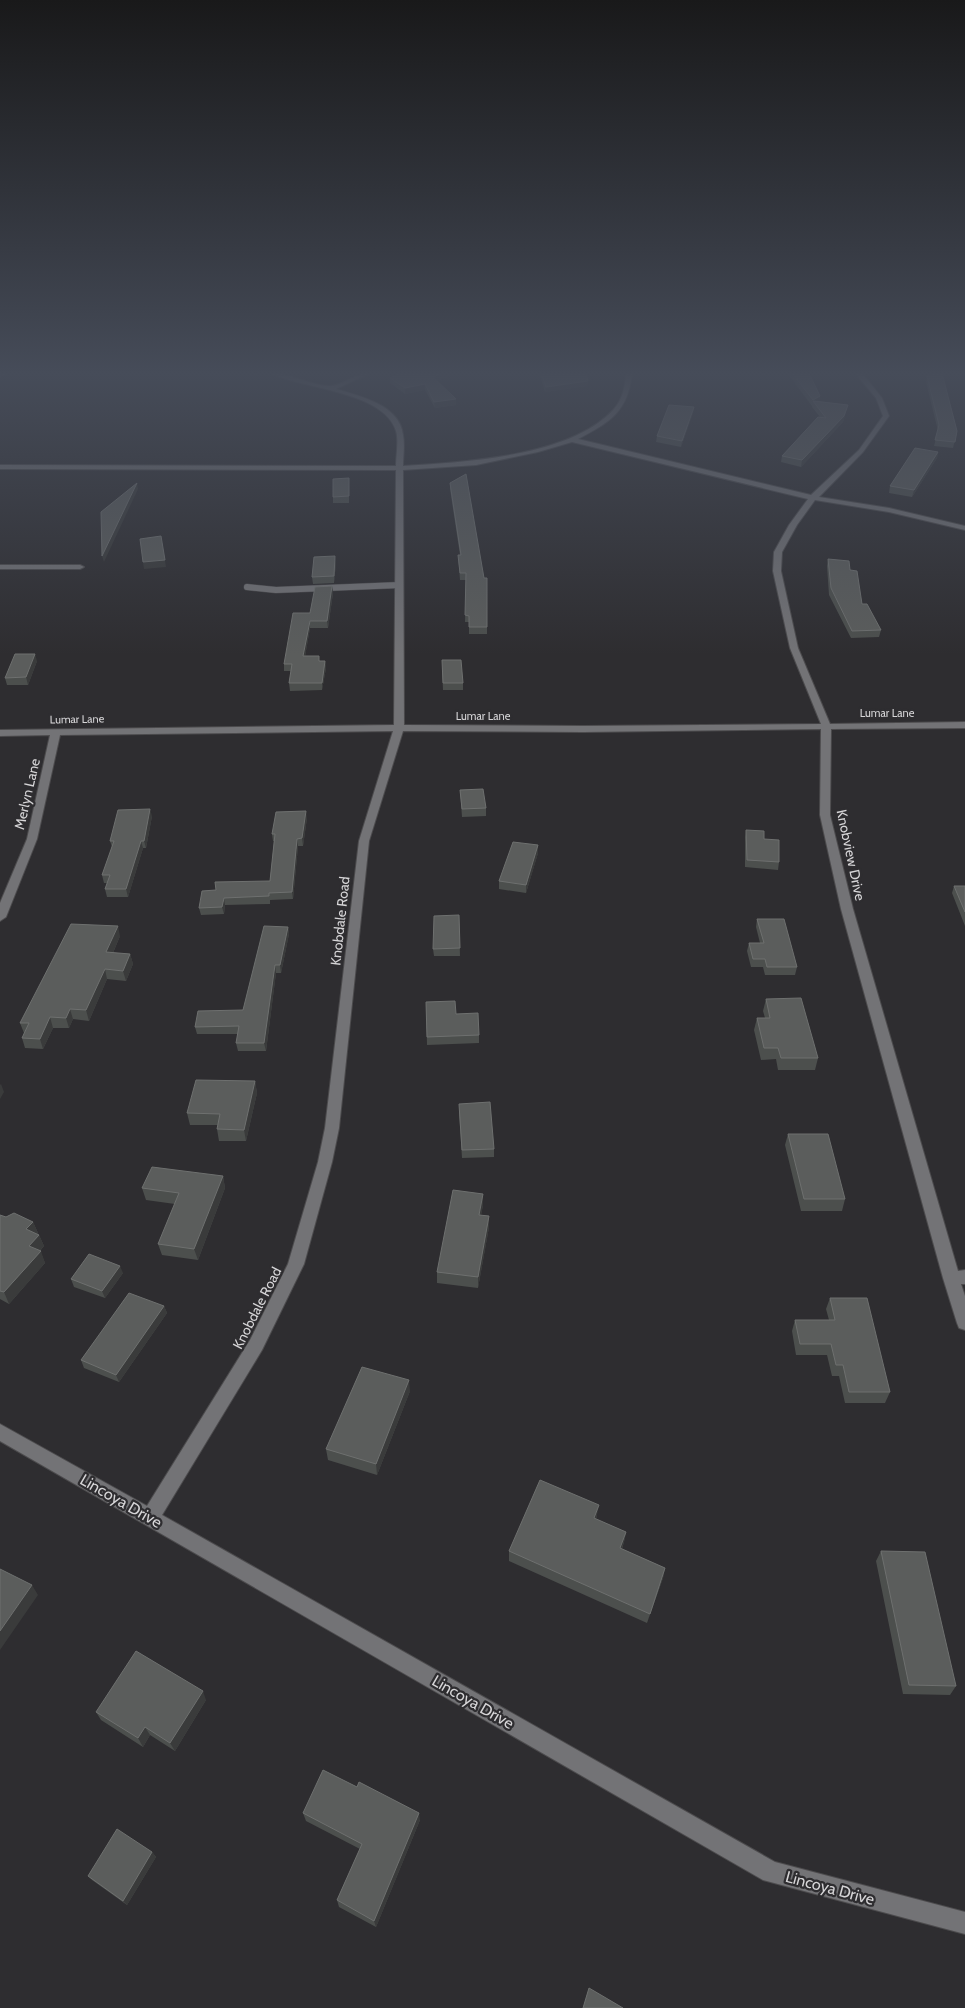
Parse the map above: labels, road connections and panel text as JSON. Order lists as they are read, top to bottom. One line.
{"streets":{"street":["Lumar Lane","Merlyn Lane","Knobview Drive","Knobdale Road","Lincoya Drive"]},"crossings":[["Lumar Lane","Merlyn Lane"],["Lumar Lane","Knobview Drive"],["Lumar Lane","Knobdale Road"],["Knobdale Road","Lincoya Drive"]]}
